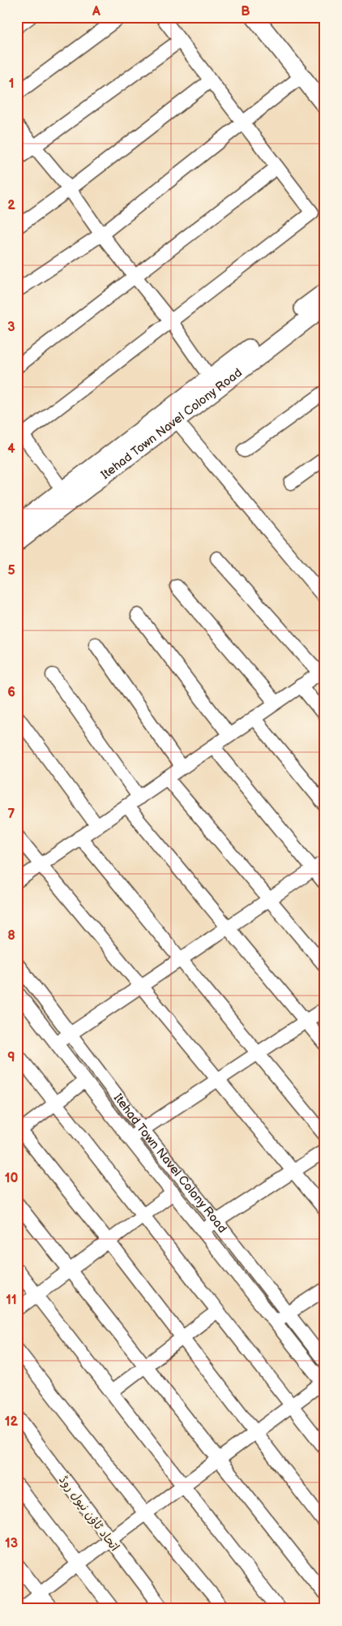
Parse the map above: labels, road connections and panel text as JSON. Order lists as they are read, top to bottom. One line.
{"streets":{"main road":["Itehad Town Navel Colony Road"],"street":["اتحاد ٹاؤن نیول روڈ"]},"grid":{"columns":["A","B"],"rows":["1","2","3","4","5","6","7","8","9","10","11","12","13"]}}
